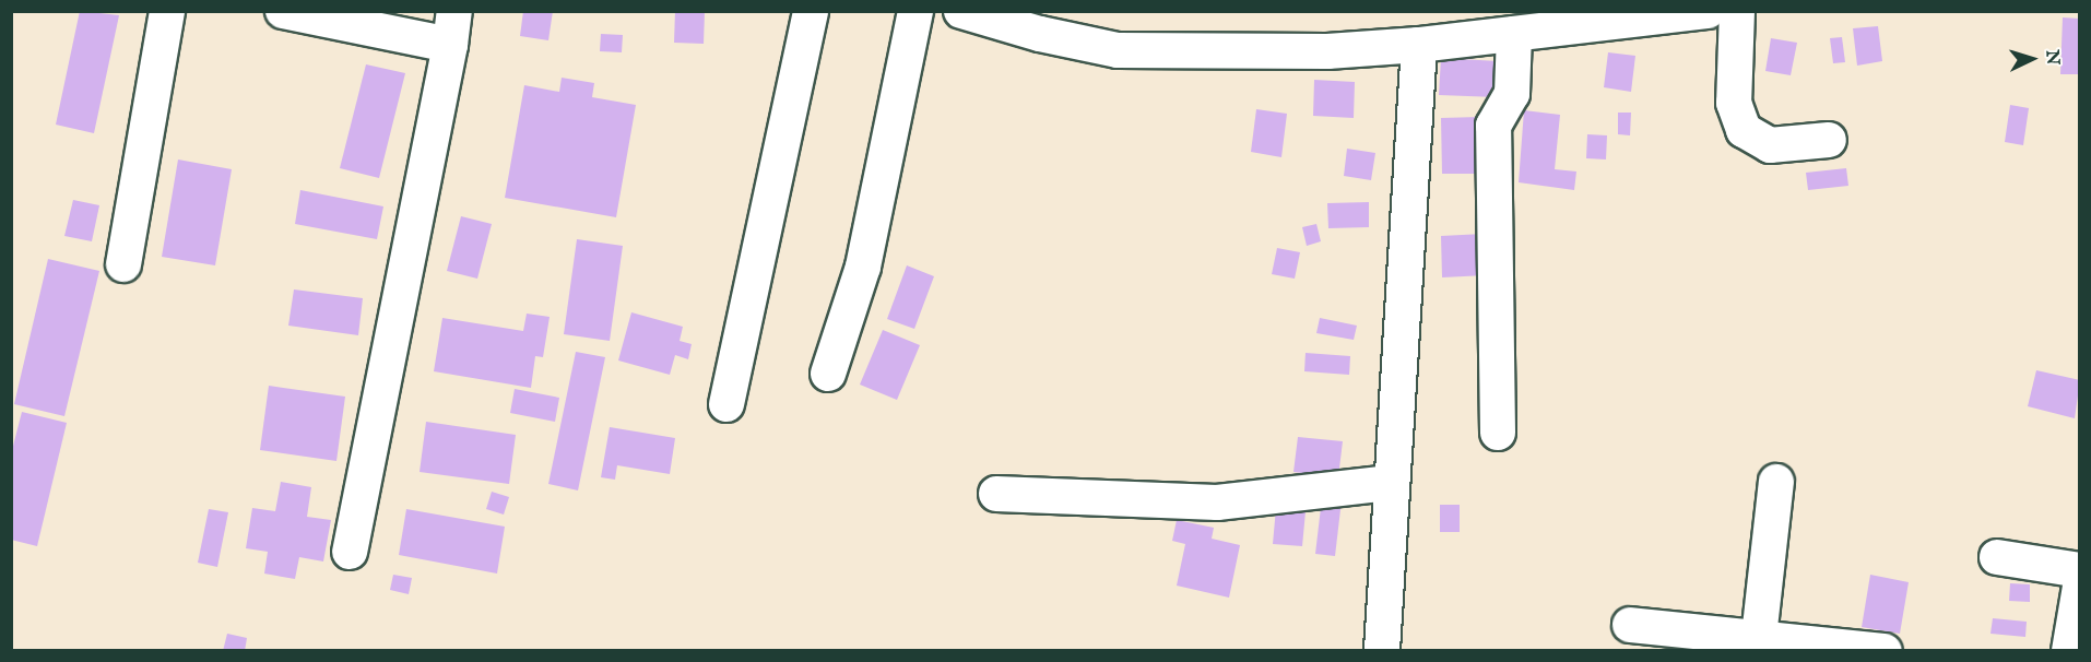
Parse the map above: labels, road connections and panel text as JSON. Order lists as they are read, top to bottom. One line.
{"north":"right"}
